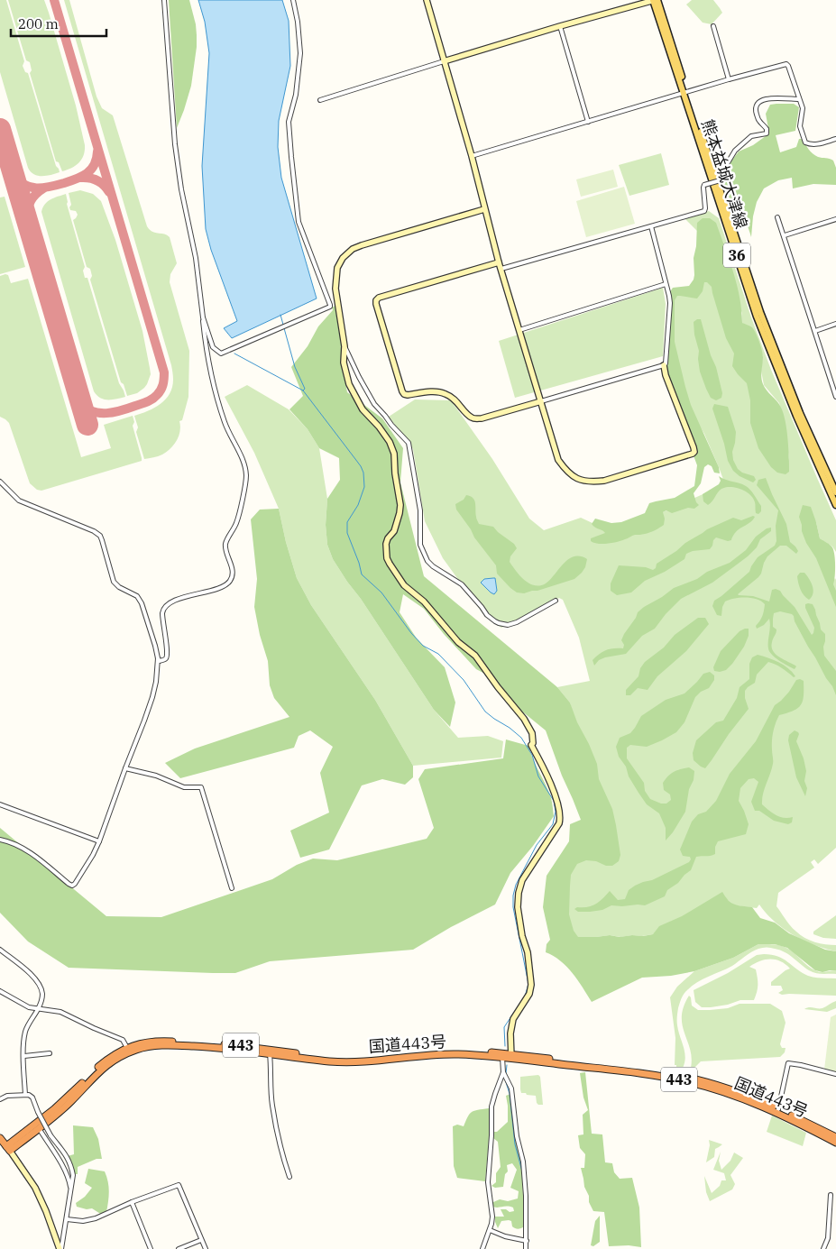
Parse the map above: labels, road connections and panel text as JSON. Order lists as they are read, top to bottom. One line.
{"streets":{"highway":["国道443号","443"],"main road":["熊本益城大津線","36"]},"scale_bar":"200 m"}
